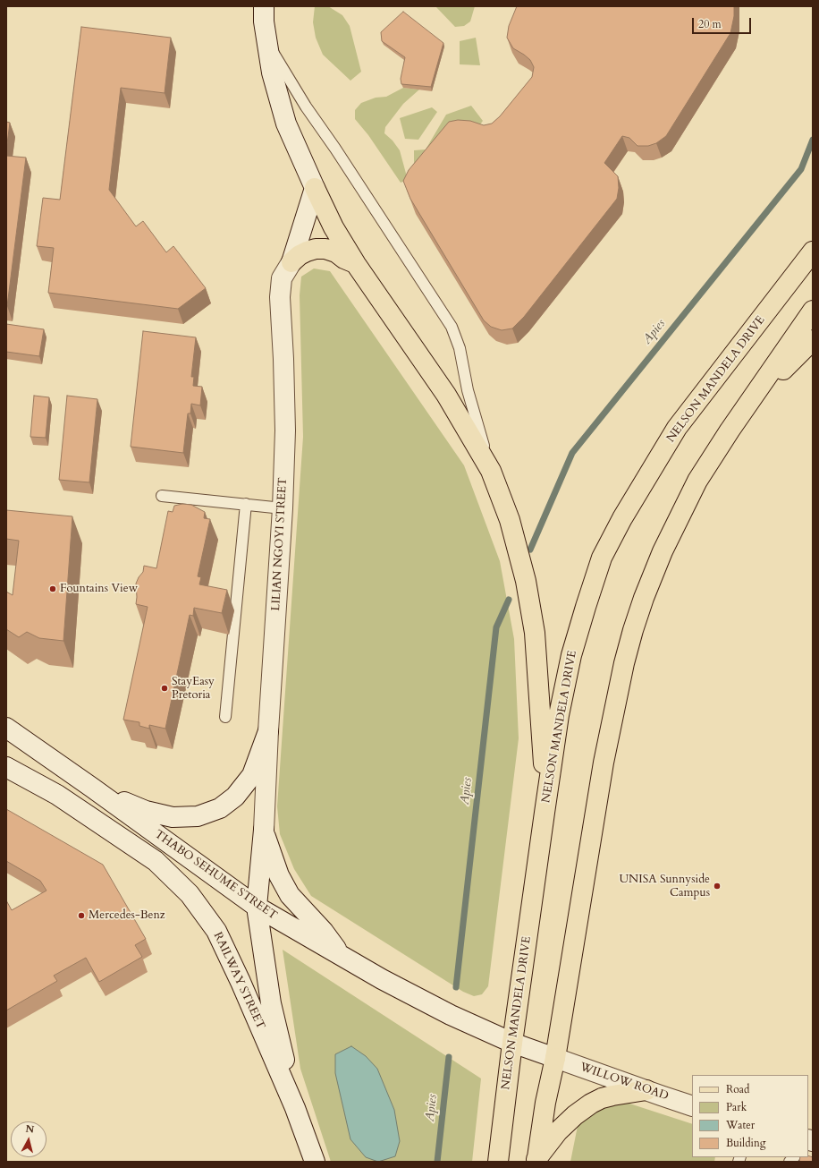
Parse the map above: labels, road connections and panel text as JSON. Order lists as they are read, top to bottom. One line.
{"streets":{"main road":["NELSON MANDELA DRIVE","LILIAN NGOYI STREET","THABO SEHUME STREET","RAILWAY STREET","WILLOW ROAD"]},"crossings":[["NELSON MANDELA DRIVE","THABO SEHUME STREET"],["NELSON MANDELA DRIVE","WILLOW ROAD"],["LILIAN NGOYI STREET","THABO SEHUME STREET"],["LILIAN NGOYI STREET","RAILWAY STREET"],["THABO SEHUME STREET","WILLOW ROAD"]],"water":["Apies"],"places":["Fountains View","StayEasy Pretoria","UNISA Sunnyside Campus","Mercedes-Benz"],"legend":["Road","Park","Water","Building"],"scale_bar":"20 m","north":"top"}
